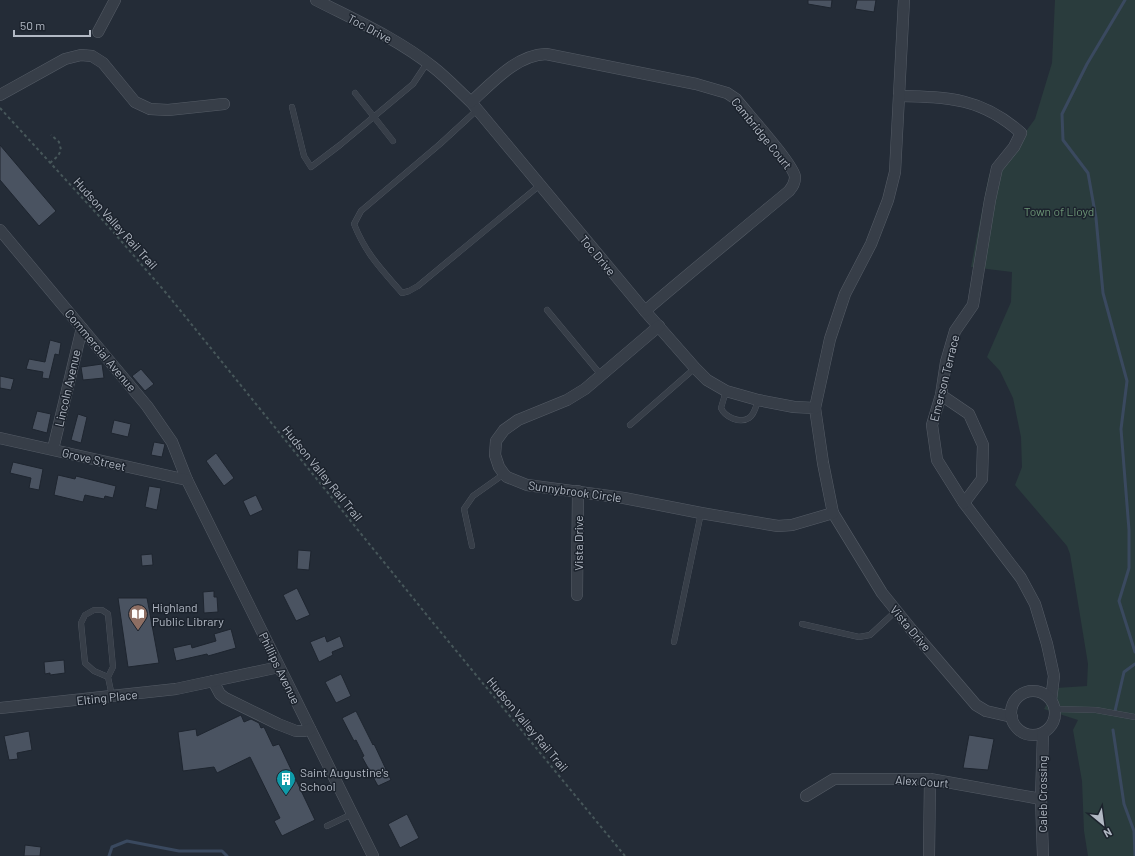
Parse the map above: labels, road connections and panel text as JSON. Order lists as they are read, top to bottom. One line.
{"streets":{"street":["Toc Drive","Cambridge Court","Commercial Avenue","Emerson Terrace","Lincoln Avenue","Grove Street","Sunnybrook Circle","Vista Drive","Phillips Avenue","Elting Place","Alex Court","Caleb Crossing"],"path":["Hudson Valley Rail Trail"]},"crossings":[["Toc Drive","Cambridge Court"],["Commercial Avenue","Lincoln Avenue"],["Commercial Avenue","Grove Street"],["Commercial Avenue","Phillips Avenue"],["Emerson Terrace","Vista Drive"],["Emerson Terrace","Caleb Crossing"],["Lincoln Avenue","Grove Street"],["Grove Street","Phillips Avenue"],["Sunnybrook Circle","Vista Drive"],["Vista Drive","Caleb Crossing"],["Phillips Avenue","Elting Place"],["Alex Court","Caleb Crossing"]],"parks":["Town of Lloyd"],"places":{"library":["Highland Public Library"],"building":["Saint Augustine's School"]},"scale_bar":"50 m","north":"bottom right"}
